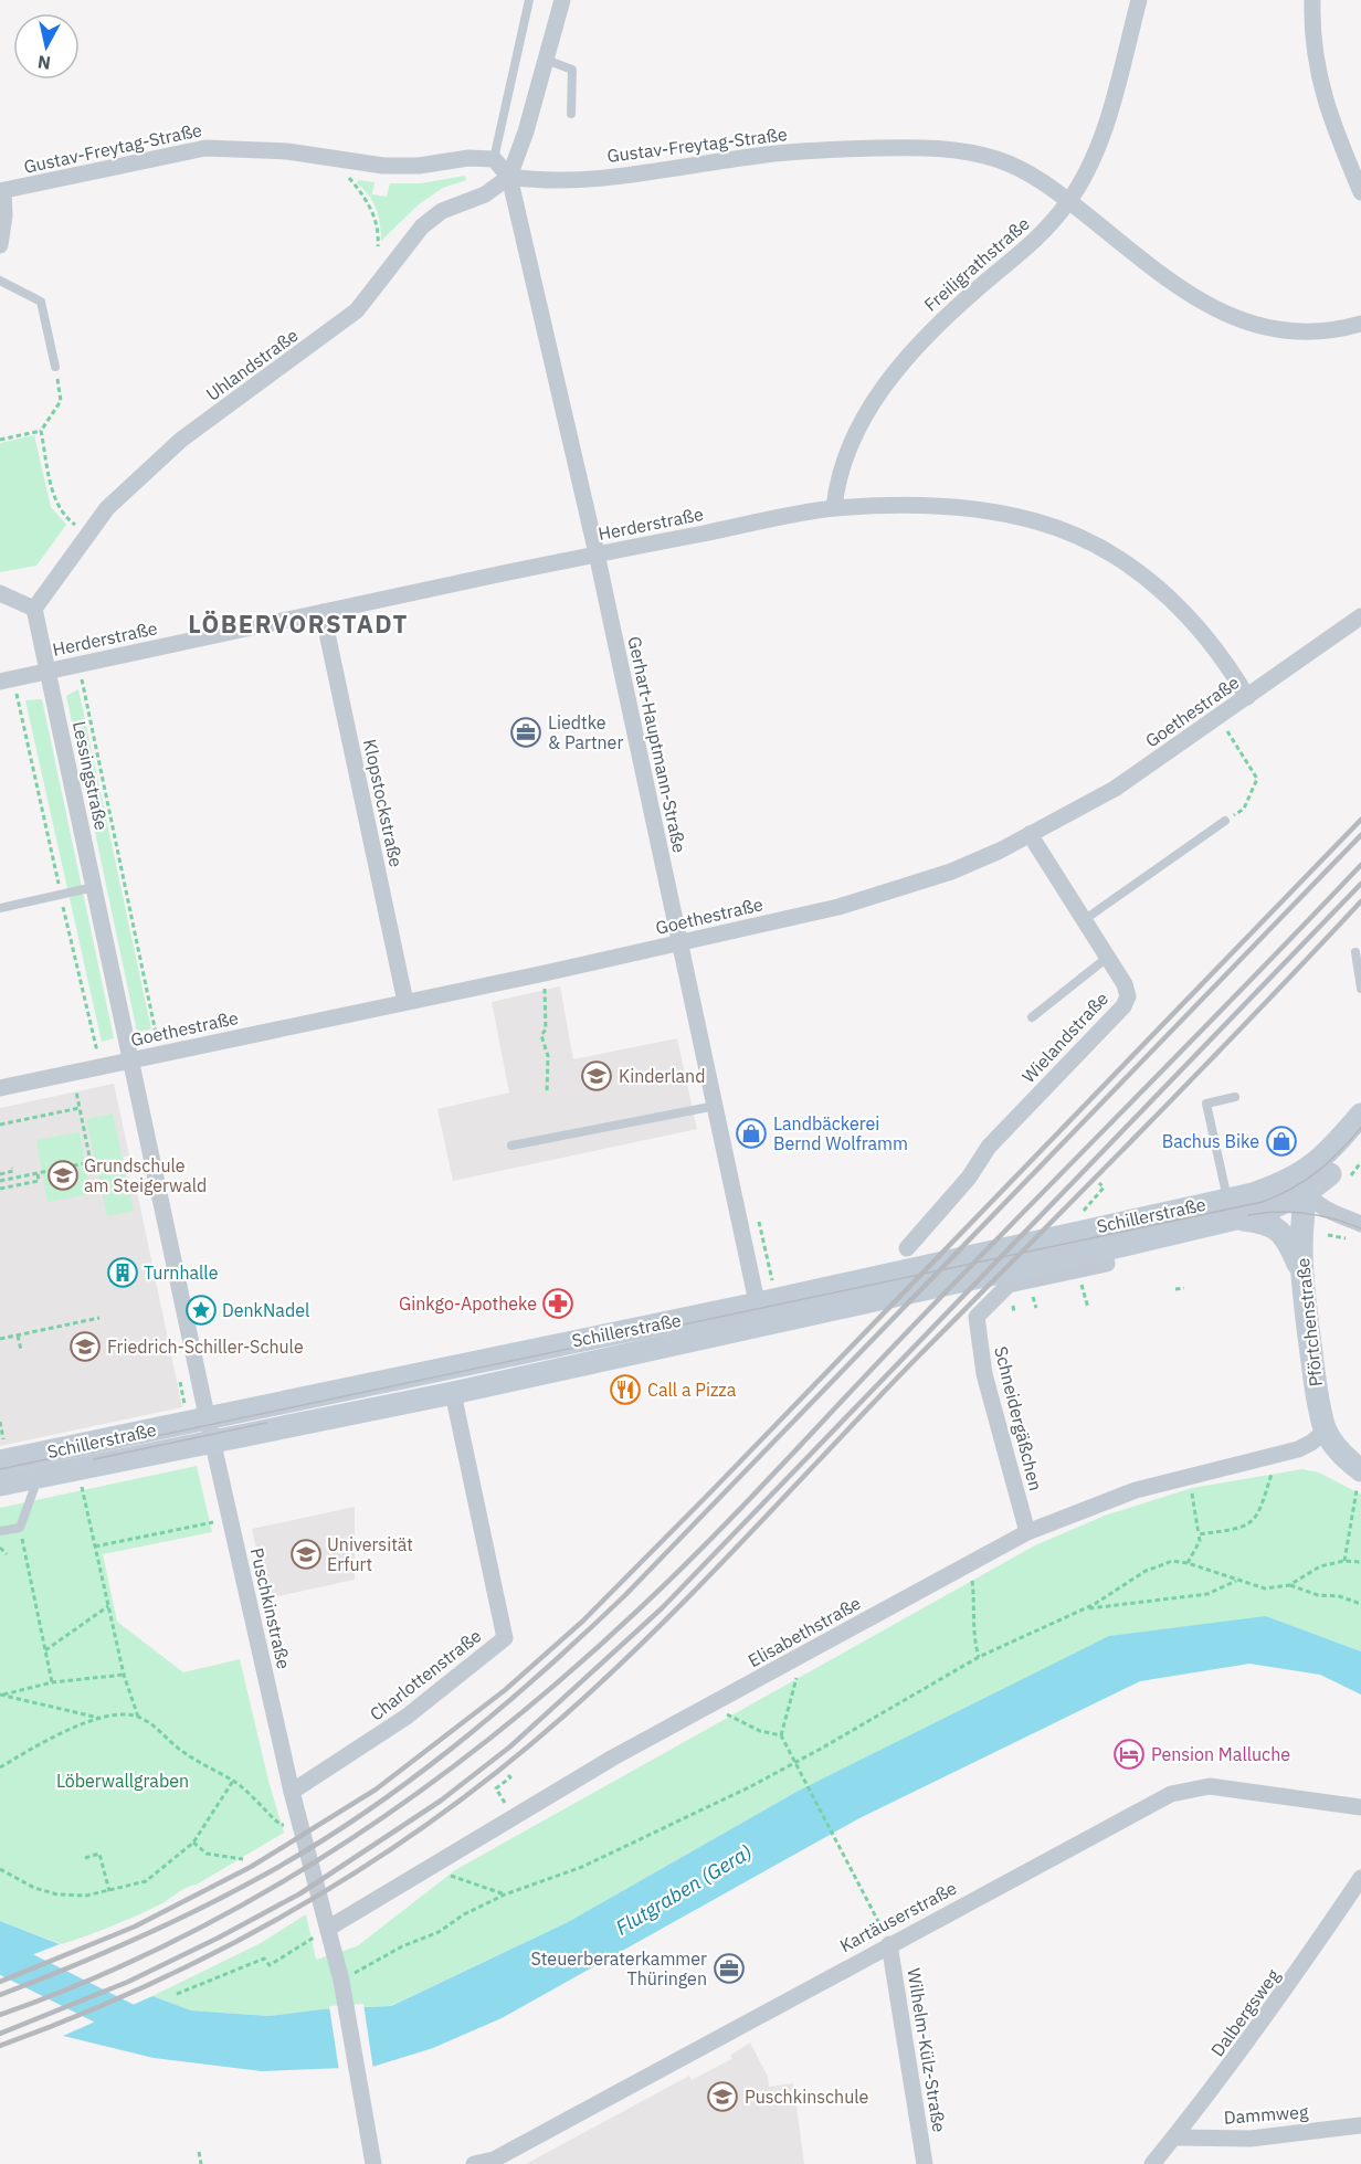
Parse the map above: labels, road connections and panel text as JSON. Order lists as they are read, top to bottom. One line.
{"streets":{"main road":["Schillerstraße","Pförtchenstraße"],"street":["Gustav-Freytag-Straße","Freiligrathstraße","Uhlandstraße","Herderstraße","Goethestraße","Gerhart-Hauptmann-Straße","Lessingstraße","Klopstockstraße","Wielandstraße","Schneidergäßchen","Puschkinstraße","Elisabethstraße","Charlottenstraße","Kartäuserstraße","Dalbergsweg","Wilhelm-Külz-Straße","Dammweg"]},"crossings":[["Gustav-Freytag-Straße","Freiligrathstraße"],["Gustav-Freytag-Straße","Uhlandstraße"],["Gustav-Freytag-Straße","Gerhart-Hauptmann-Straße"],["Freiligrathstraße","Herderstraße"],["Uhlandstraße","Gerhart-Hauptmann-Straße"],["Uhlandstraße","Lessingstraße"],["Herderstraße","Goethestraße"],["Herderstraße","Gerhart-Hauptmann-Straße"],["Herderstraße","Lessingstraße"],["Herderstraße","Klopstockstraße"],["Goethestraße","Gerhart-Hauptmann-Straße"],["Goethestraße","Lessingstraße"],["Goethestraße","Klopstockstraße"],["Goethestraße","Wielandstraße"],["Goethestraße","Puschkinstraße"],["Gerhart-Hauptmann-Straße","Schillerstraße"],["Lessingstraße","Puschkinstraße"],["Schillerstraße","Schneidergäßchen"],["Schillerstraße","Puschkinstraße"],["Schillerstraße","Charlottenstraße"],["Pförtchenstraße","Elisabethstraße"],["Schneidergäßchen","Elisabethstraße"],["Puschkinstraße","Elisabethstraße"],["Puschkinstraße","Charlottenstraße"],["Kartäuserstraße","Wilhelm-Külz-Straße"],["Dalbergsweg","Dammweg"]],"districts":["LÖBERVORSTADT"],"water":["Flutgraben (Gera)"],"parks":["Löberwallgraben"],"places":{"office":["Liedtke & Partner","Steuerberaterkammer Thüringen"],"school or university":["Kinderland","Grundschule am Steigerwald","Friedrich-Schiller-Schule","Universität Erfurt","Puschkinschule"],"shop":["Landbäckerei Bernd Wolframm","Bachus Bike"],"building":["Turnhalle"],"pharmacy":["Ginkgo-Apotheke"],"place":["DenkNadel"],"restaurant":["Call a Pizza"],"hotel":["Pension Malluche"]},"north":"bottom"}
